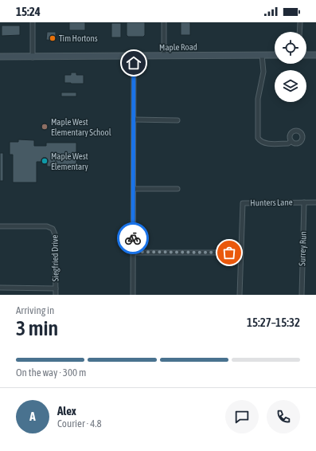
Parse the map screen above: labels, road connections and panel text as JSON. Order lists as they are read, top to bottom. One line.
{"streets":{"main road":["Maple Road"],"street":["Hunters Lane","Surrey Run","Siegfried Drive"]},"crossings":[["Hunters Lane","Surrey Run"]],"places":["Tim Hortons","Maple West Elementary School","Maple West Elementary"],"page":{"status":"15:24","heading":["3 min","Arriving in","15:27–15:32"],"panel":["Alex","Courier · 4.8"],"bar":"On the way · 300 m","round":"A"}}
